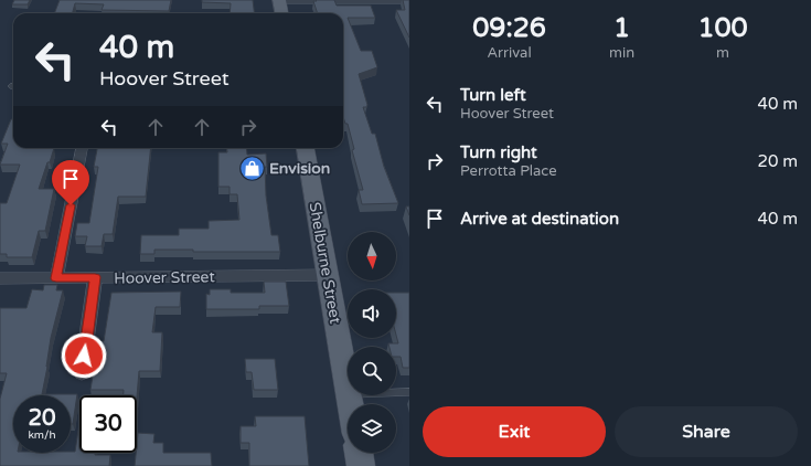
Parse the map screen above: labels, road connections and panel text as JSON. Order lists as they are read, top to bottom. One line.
{"streets":{"main road":["Shelburne Street"],"street":["Hoover Street"]},"crossings":[["Shelburne Street","Hoover Street"]],"places":{"shop":["Envision"]},"north":"bottom","page":{"eta":["09:26","Arrival","1","min","100","m"],"turn":["40 m","Hoover Street"],"list":[{"name":"Turn left","note":"Hoover Street","value":"40 m"},{"name":"Turn right","note":"Perrotta Place","value":"20 m"},{"name":"Arrive at destination","value":"40 m"}],"speed":"20 km/h","limit":"30","buttons":["Exit","Share"]}}
